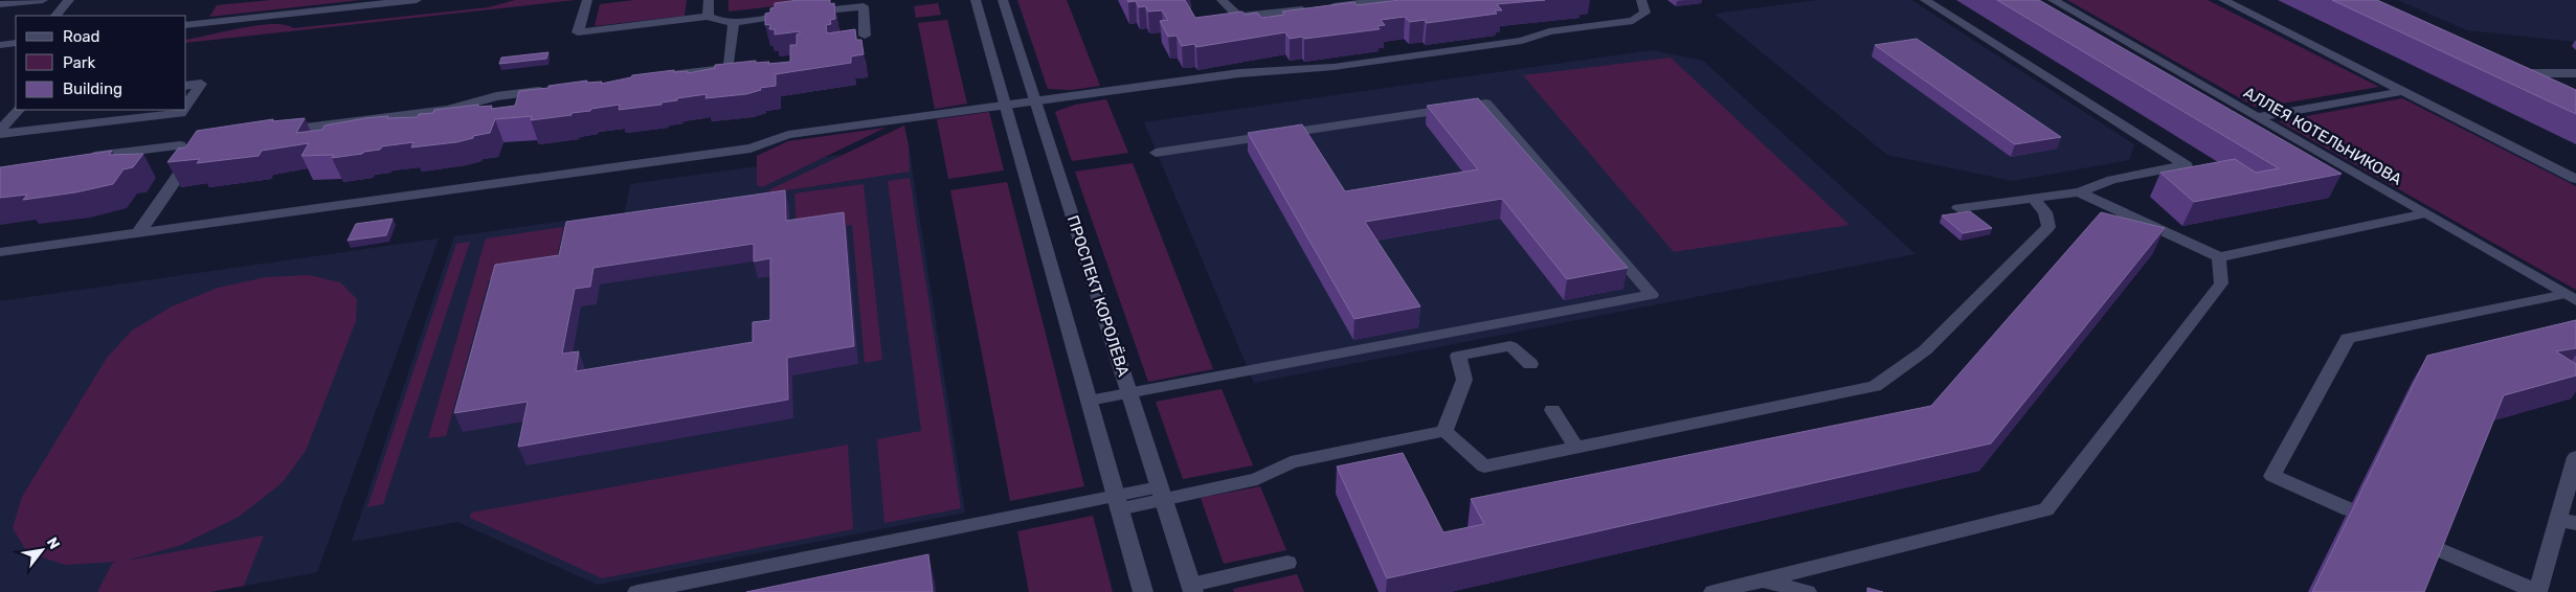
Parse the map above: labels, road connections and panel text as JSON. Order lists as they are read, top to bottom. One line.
{"streets":{"street":["АЛЛЕЯ КОТЕЛЬНИКОВА","ПРОСПЕКТ КОРОЛЁВА"]},"legend":["Road","Park","Building"],"north":"top right"}
